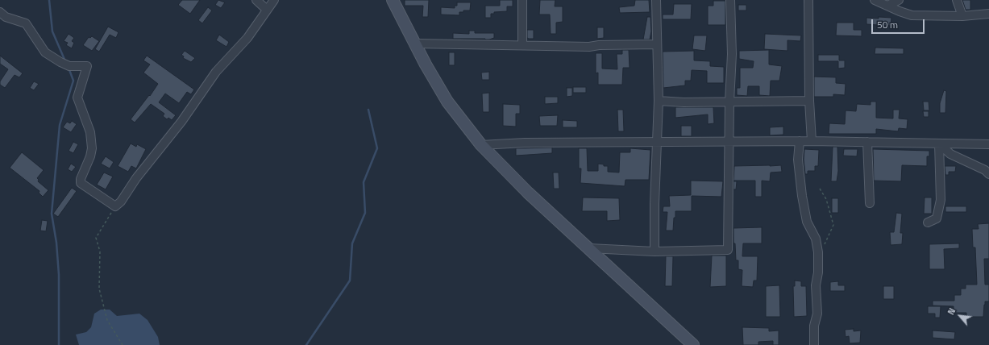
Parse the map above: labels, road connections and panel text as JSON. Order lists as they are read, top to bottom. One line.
{"scale_bar":"50 m","north":"top left"}
